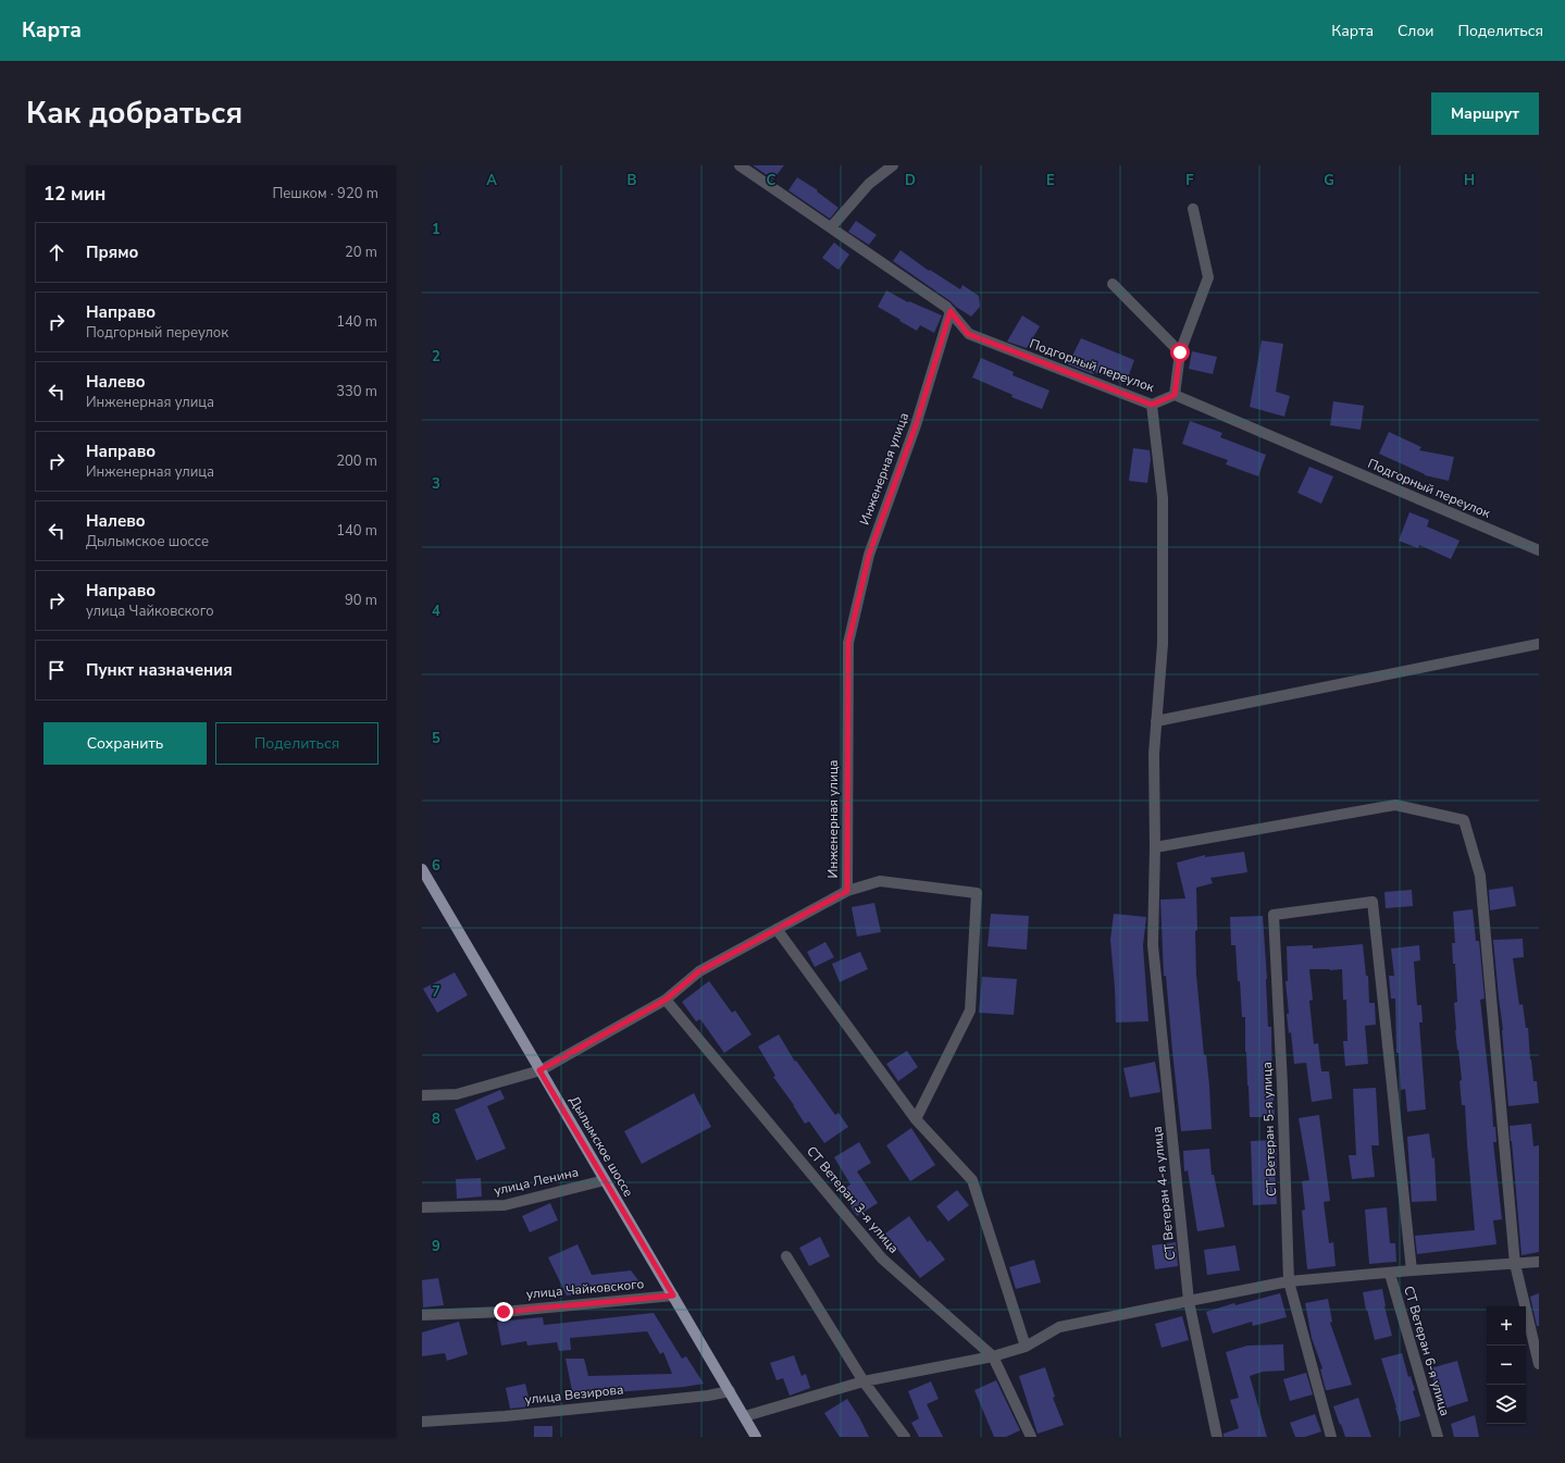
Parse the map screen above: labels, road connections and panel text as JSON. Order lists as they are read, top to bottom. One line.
{"streets":{"main road":["Дылымское шоссе"],"street":["Подгорный переулок","Инженерная улица","СТ Ветеран 5-я улица","улица Ленина","СТ Ветеран 4-я улица","СТ Ветеран 3-я улица","улица Чайковского","СТ Ветеран 6-я улица","улица Везирова"]},"crossings":[["Подгорный переулок","Инженерная улица"],["Подгорный переулок","СТ Ветеран 4-я улица"],["Инженерная улица","Дылымское шоссе"],["Инженерная улица","СТ Ветеран 3-я улица"],["Дылымское шоссе","улица Ленина"],["Дылымское шоссе","улица Чайковского"],["Дылымское шоссе","улица Везирова"]],"page":{"header":"Карта","nav":["Карта","Слои","Поделиться"],"title":"Как добраться","buttons":["Маршрут",["Сохранить","Поделиться"]],"heading":["12 мин","Пешком · 920 m"],"list":[["Прямо","20 m"],["Направо","Подгорный переулок","140 m"],["Налево","Инженерная улица","330 m"],["Направо","Инженерная улица","200 m"],["Налево","Дылымское шоссе","140 m"],["Направо","улица Чайковского","90 m"],"Пункт назначения"],"map_buttons":["+","−"]},"grid":{"columns":["A","B","C","D","E","F","G","H"],"rows":["1","2","3","4","5","6","7","8","9"]}}
